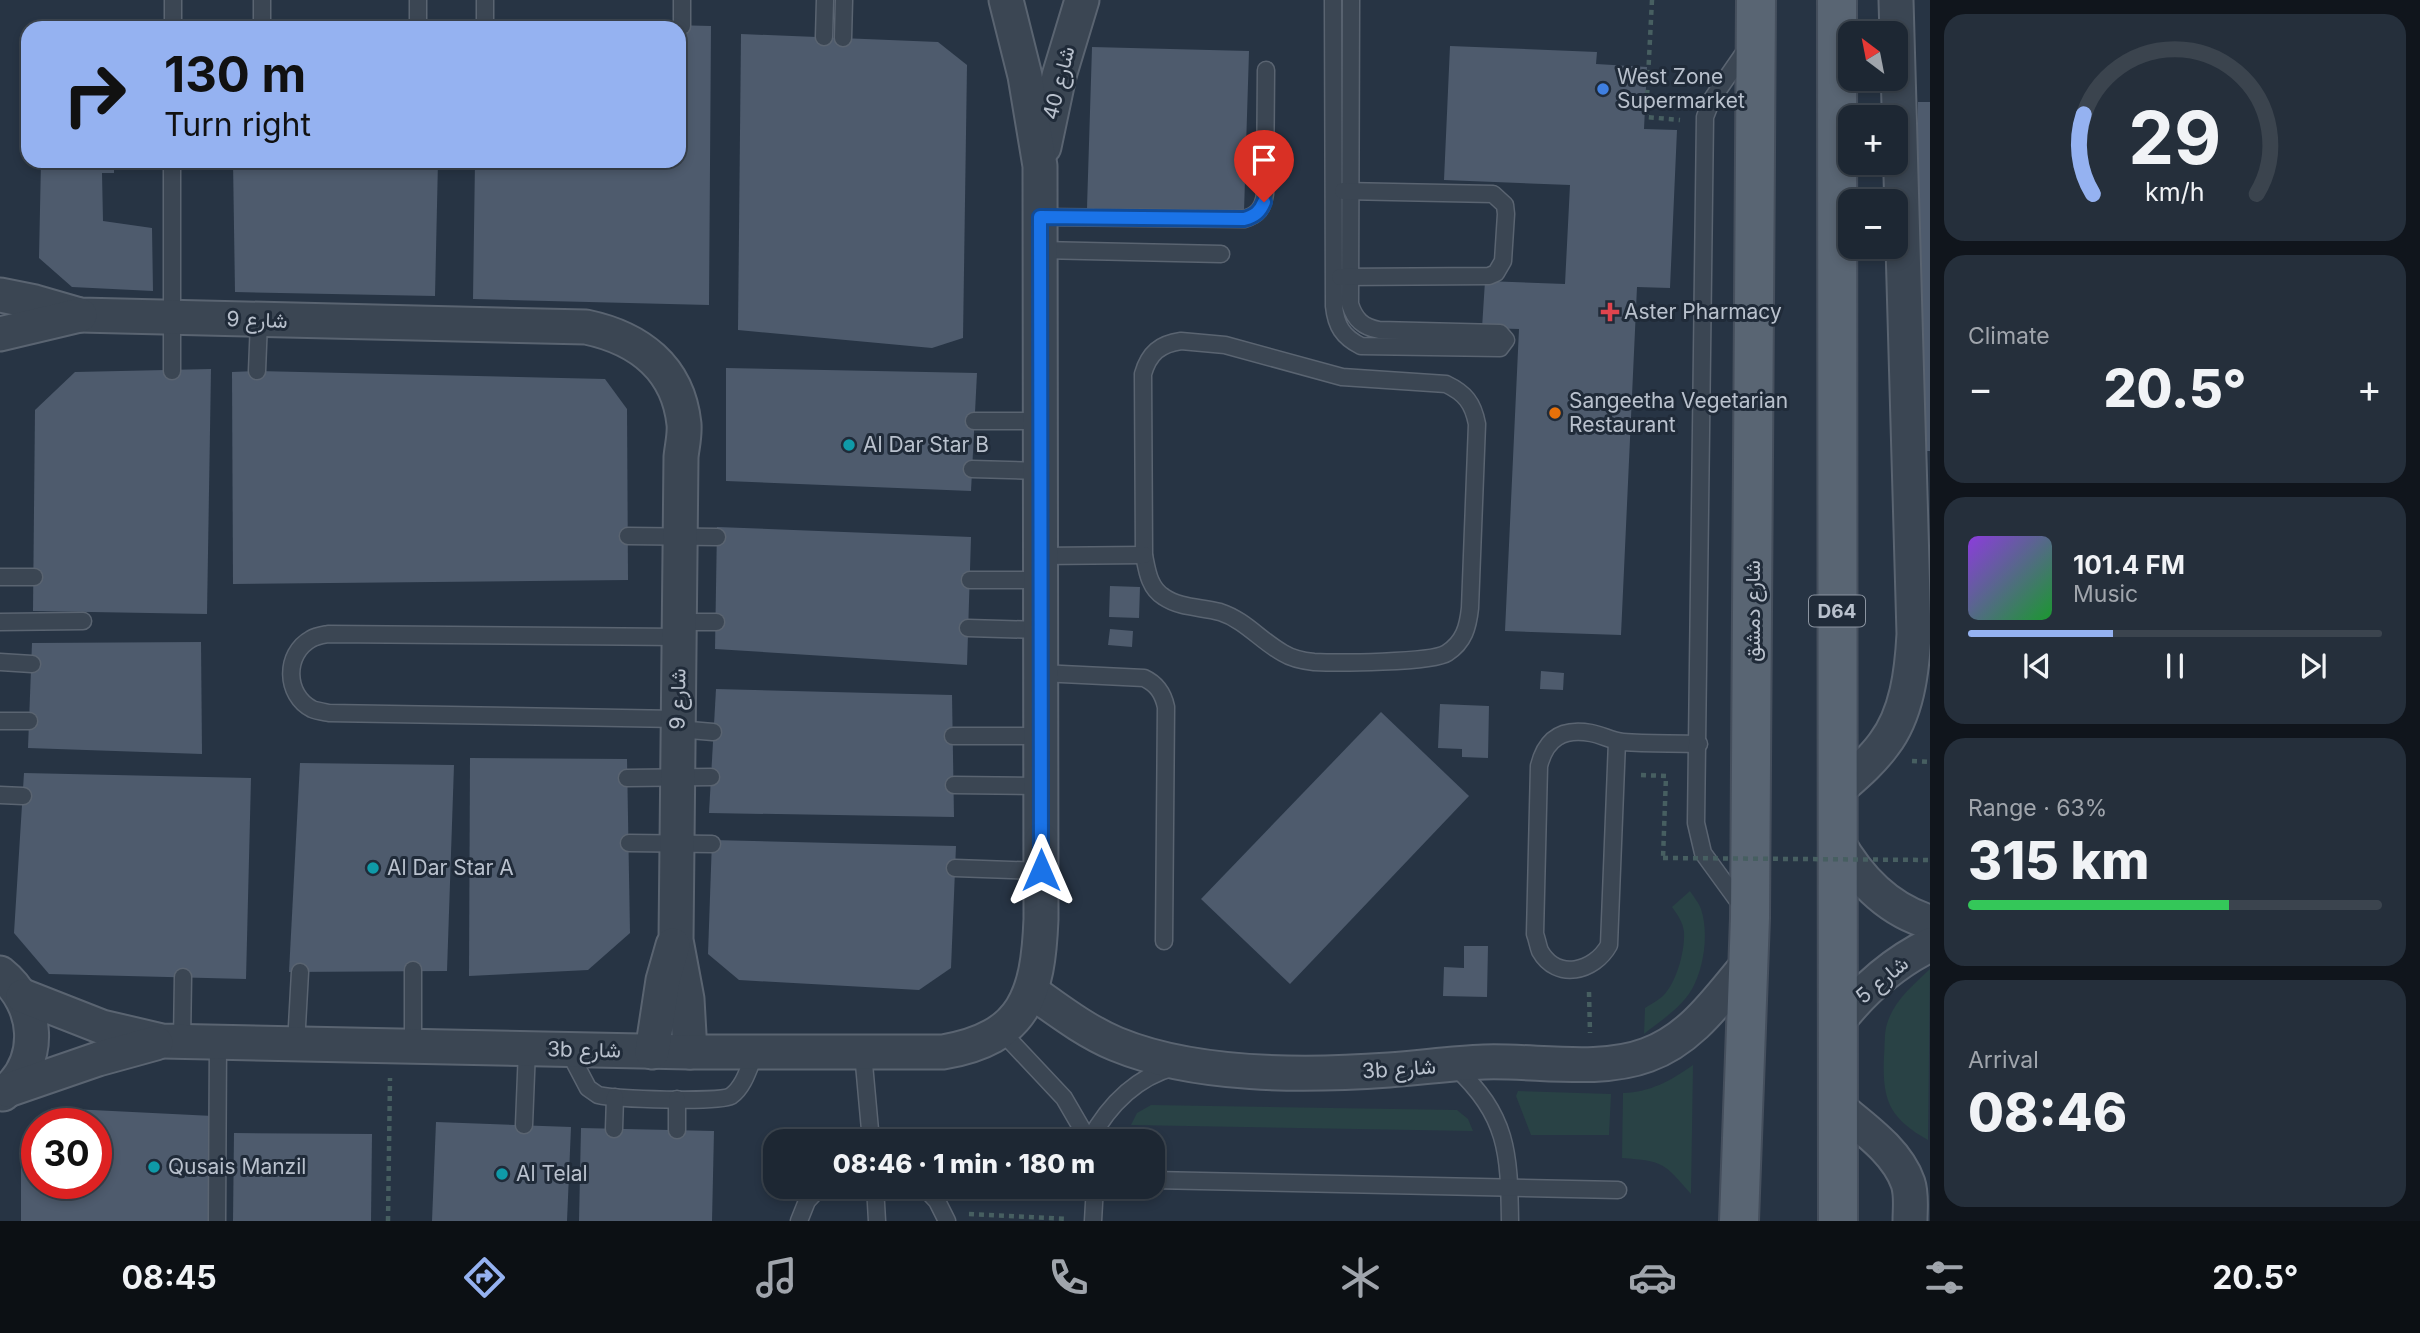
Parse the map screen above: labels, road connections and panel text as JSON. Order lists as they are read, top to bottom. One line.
{"streets":{"main road":["شارع دمشق","D64"],"street":["شارع 40","شارع 9","شارع 5","3b شارع"]},"crossings":[["شارع 40","3b شارع"],["شارع 9","3b شارع"],["شارع دمشق","3b شارع"],["D64","شارع 5"]],"places":{"other":["West Zone Supermarket","Sangeetha Vegetarian Restaurant","Al Dar Star B","Al Dar Star A","Qusais Manzil","Al Telal"],"health":["Aster Pharmacy"]},"north":"top left","page":{"map_buttons":["+","−"],"turn":["130 m","Turn right"],"tile":["Climate",["Range · 63%","315 km"],["Arrival","08:46"]],"heat":["−","20.5°","+"],"song":["101.4 FM","Music"],"limit":"30","trip":"08:46 · 1 min · 180 m","tabs":["08:45","20.5°"],"gauge":["29","km/h"]}}
